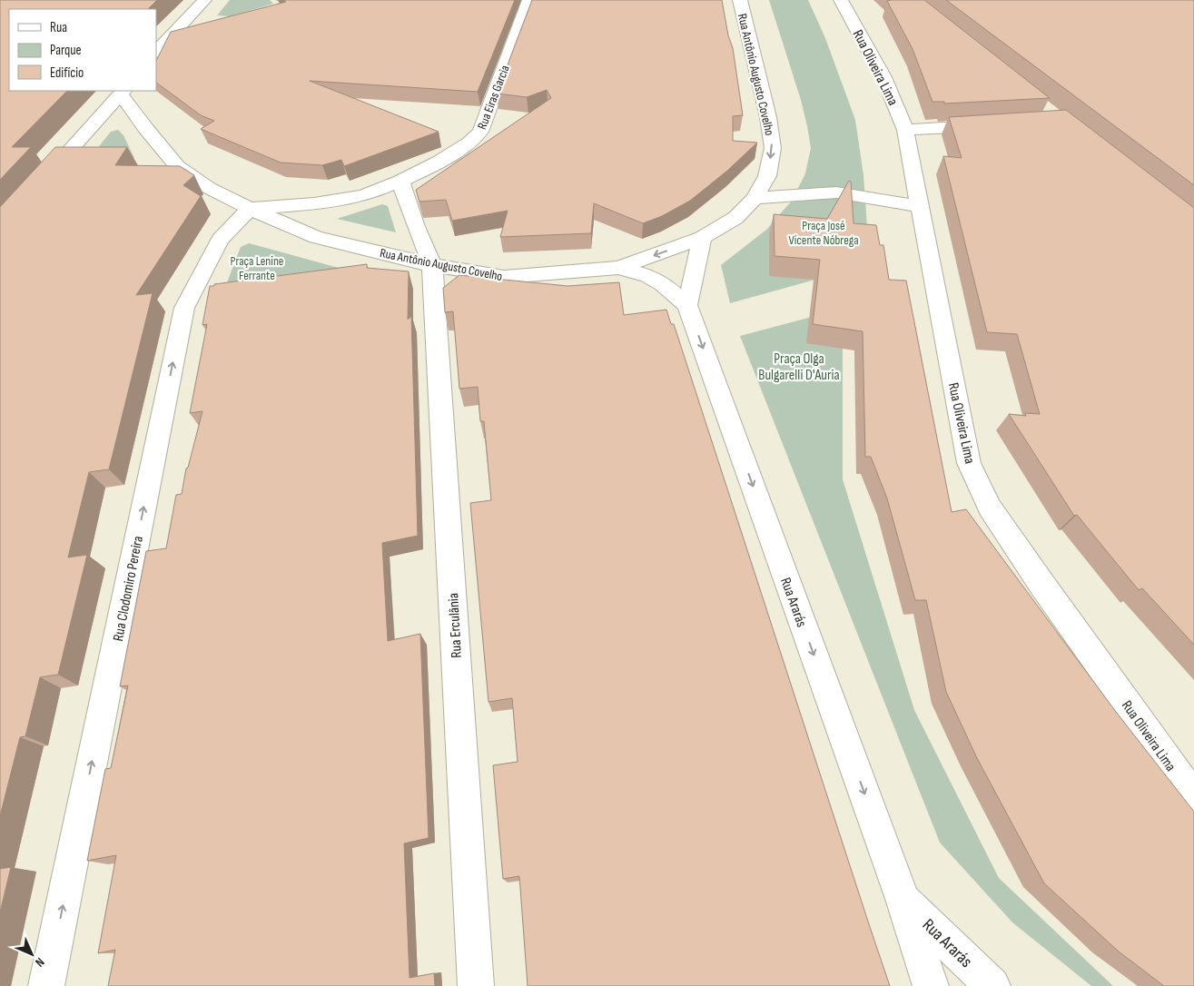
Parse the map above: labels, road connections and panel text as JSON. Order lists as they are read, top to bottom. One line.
{"streets":{"street":["Rua Oliveira Lima","Rua Antônio Augusto Covelho","Rua Eiras Garcia","Rua Clodomiro Pereira","Rua Ararás","Rua Erculânia"]},"crossings":[["Rua Antônio Augusto Covelho","Rua Eiras Garcia"],["Rua Antônio Augusto Covelho","Rua Clodomiro Pereira"],["Rua Antônio Augusto Covelho","Rua Ararás"],["Rua Antônio Augusto Covelho","Rua Erculânia"],["Rua Eiras Garcia","Rua Clodomiro Pereira"]],"one_way":["Rua Clodomiro Pereira","Rua Ararás"],"parks":["Praça José Vicente Nóbrega","Praça Lenine Ferrante","Praça Olga Bulgarelli D'Auria"],"legend":["Rua","Parque","Edifício"],"north":"bottom right"}
